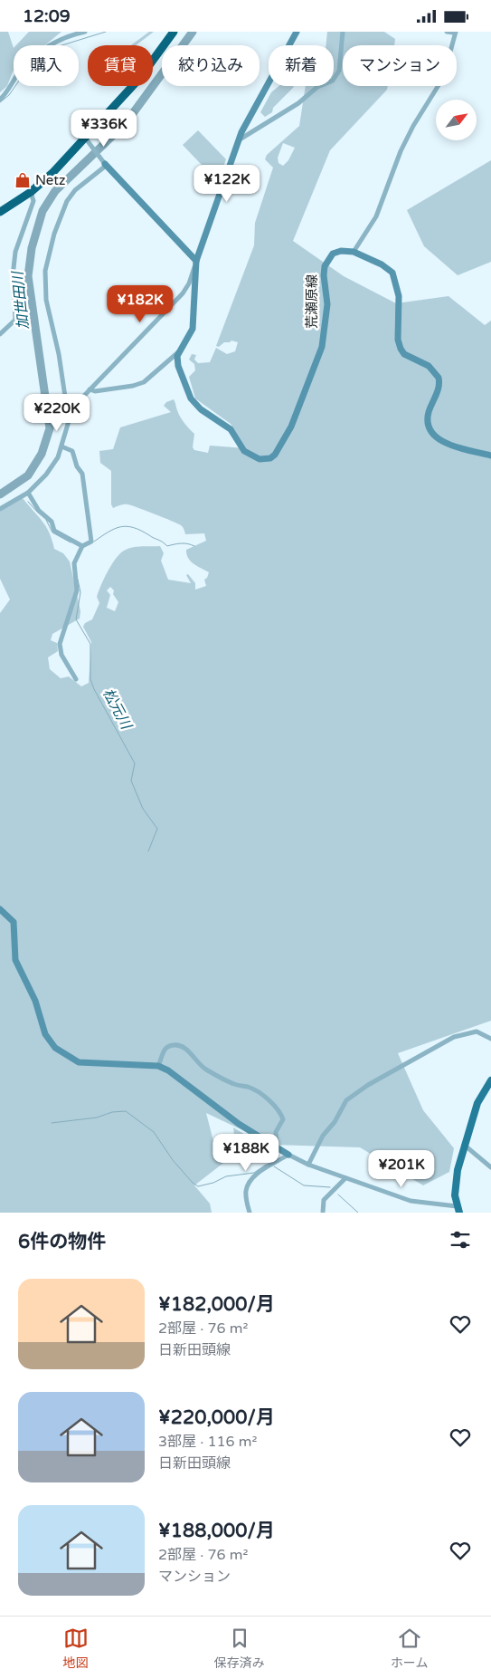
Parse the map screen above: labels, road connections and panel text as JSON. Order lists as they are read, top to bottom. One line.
{"streets":{"street":["荒瀬原線"]},"water":["加世田川","松元川"],"places":{"shop":["Netz"]},"north":"top right","page":{"status":"12:09","chip":["購入","賃貸","絞り込み","新着","マンション"],"price":["¥336K","¥122K","¥182K","¥220K","¥188K","¥201K"],"heading":"6件の物件","list":[{"name":"¥182,000/月","note":"2部屋 · 76 m² · 日新田頭線"},{"name":"¥220,000/月","note":"3部屋 · 116 m² · 日新田頭線"},{"name":"¥188,000/月","note":"2部屋 · 76 m² · マンション"}],"tabs":["地図","保存済み","ホーム"]}}
